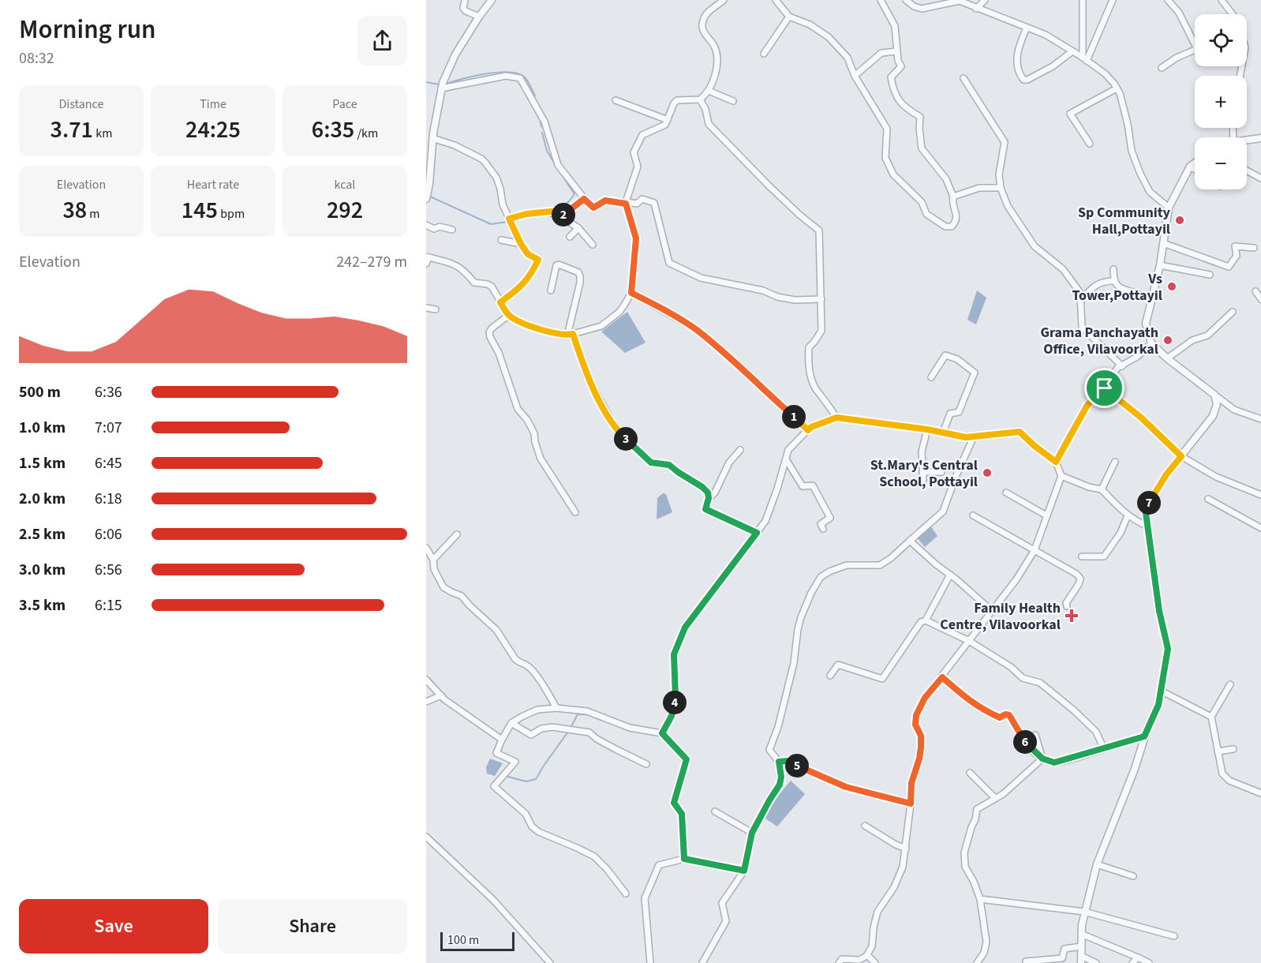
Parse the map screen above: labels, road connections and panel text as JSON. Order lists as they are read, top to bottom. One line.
{"places":{"other":["Sp Community Hall,Pottayil","Vs Tower,Pottayil","Grama Panchayath Office, Vilavoorkal","St.Mary's Central School, Pottayil"],"health":["Family Health Centre, Vilavoorkal"]},"scale_bar":"100 m","page":{"heading":["Morning run","08:32"],"map_buttons":["+","−"],"stats":[["Distance","3.71 km"],["Time","24:25"],["Pace","6:35 /km"],["Elevation","38 m"],["Heart rate","145 bpm"],["kcal","292"]],"pins":["2","1","3","7","4","6","5"],"chart":["Elevation","242–279 m"],"list":[{"name":"500 m","note":"6:36"},{"name":"1.0 km","note":"7:07"},{"name":"1.5 km","note":"6:45"},{"name":"2.0 km","note":"6:18"},{"name":"2.5 km","note":"6:06"},{"name":"3.0 km","note":"6:56"},{"name":"3.5 km","note":"6:15"}],"buttons":["Save","Share"],"scale":"100 m"}}
